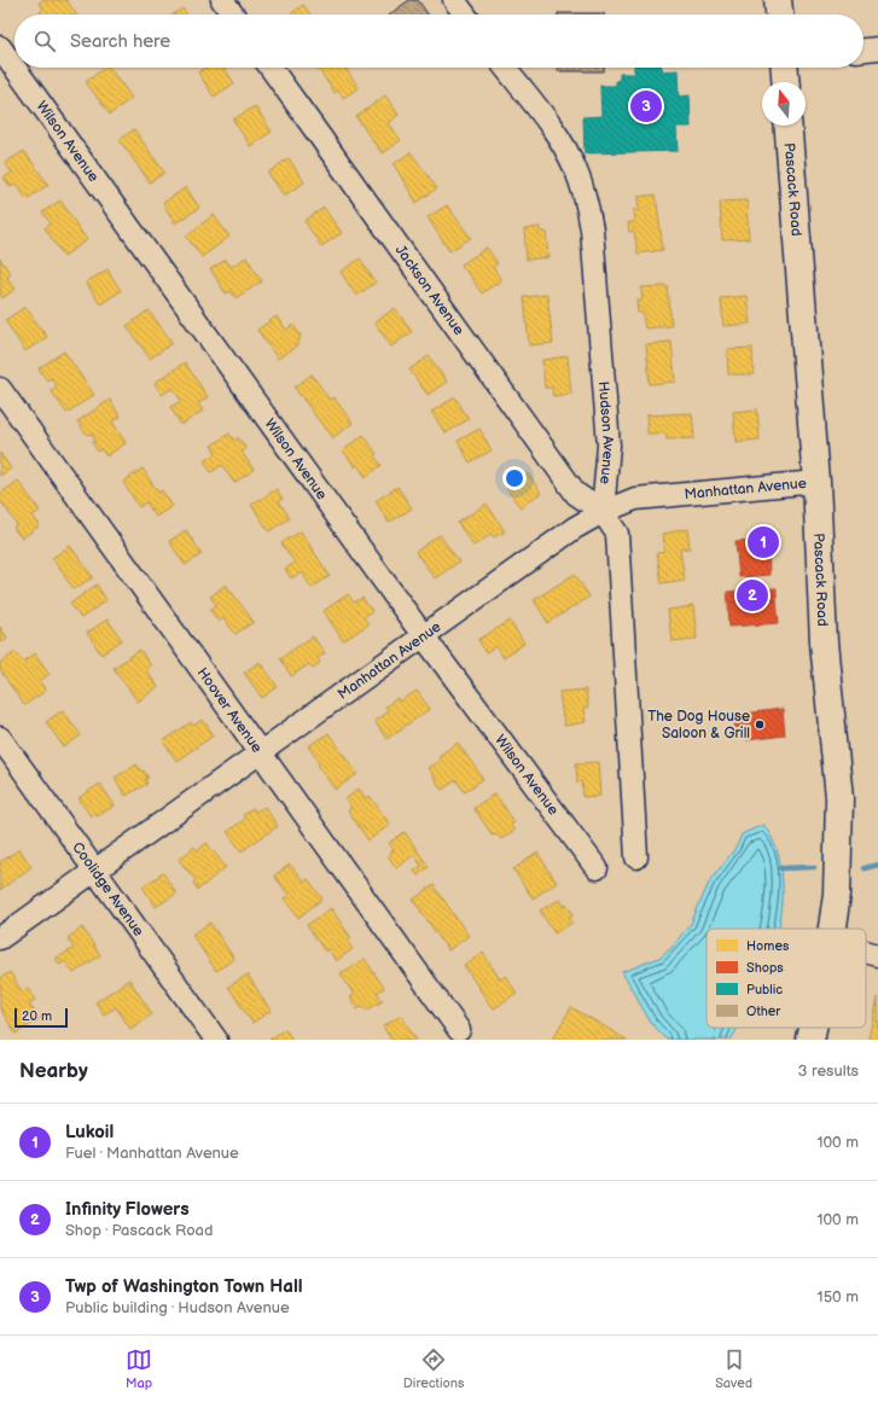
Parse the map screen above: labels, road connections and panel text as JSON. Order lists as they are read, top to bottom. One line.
{"streets":{"street":["Wilson Avenue","Pascack Road","Jackson Avenue","Hudson Avenue","Manhattan Avenue","Hoover Avenue","Coolidge Avenue"]},"crossings":[["Wilson Avenue","Manhattan Avenue"],["Pascack Road","Manhattan Avenue"],["Jackson Avenue","Hudson Avenue"],["Jackson Avenue","Manhattan Avenue"],["Hudson Avenue","Manhattan Avenue"],["Manhattan Avenue","Hoover Avenue"],["Manhattan Avenue","Coolidge Avenue"]],"places":["The Dog House Saloon & Grill"],"legend":["Homes","Shops","Public","Other"],"scale_bar":"20 m","north":"top","page":{"search":"Search here","pins":["3","1","2"],"scale":"20 m","heading":["Nearby","3 results"],"list":[{"mark":"1","name":"Lukoil","note":"Fuel · Manhattan Avenue","value":"100 m"},{"mark":"2","name":"Infinity Flowers","note":"Shop · Pascack Road","value":"100 m"},{"mark":"3","name":"Twp of Washington Town Hall","note":"Public building · Hudson Avenue","value":"150 m"}],"nav":["Map","Directions","Saved"]}}
